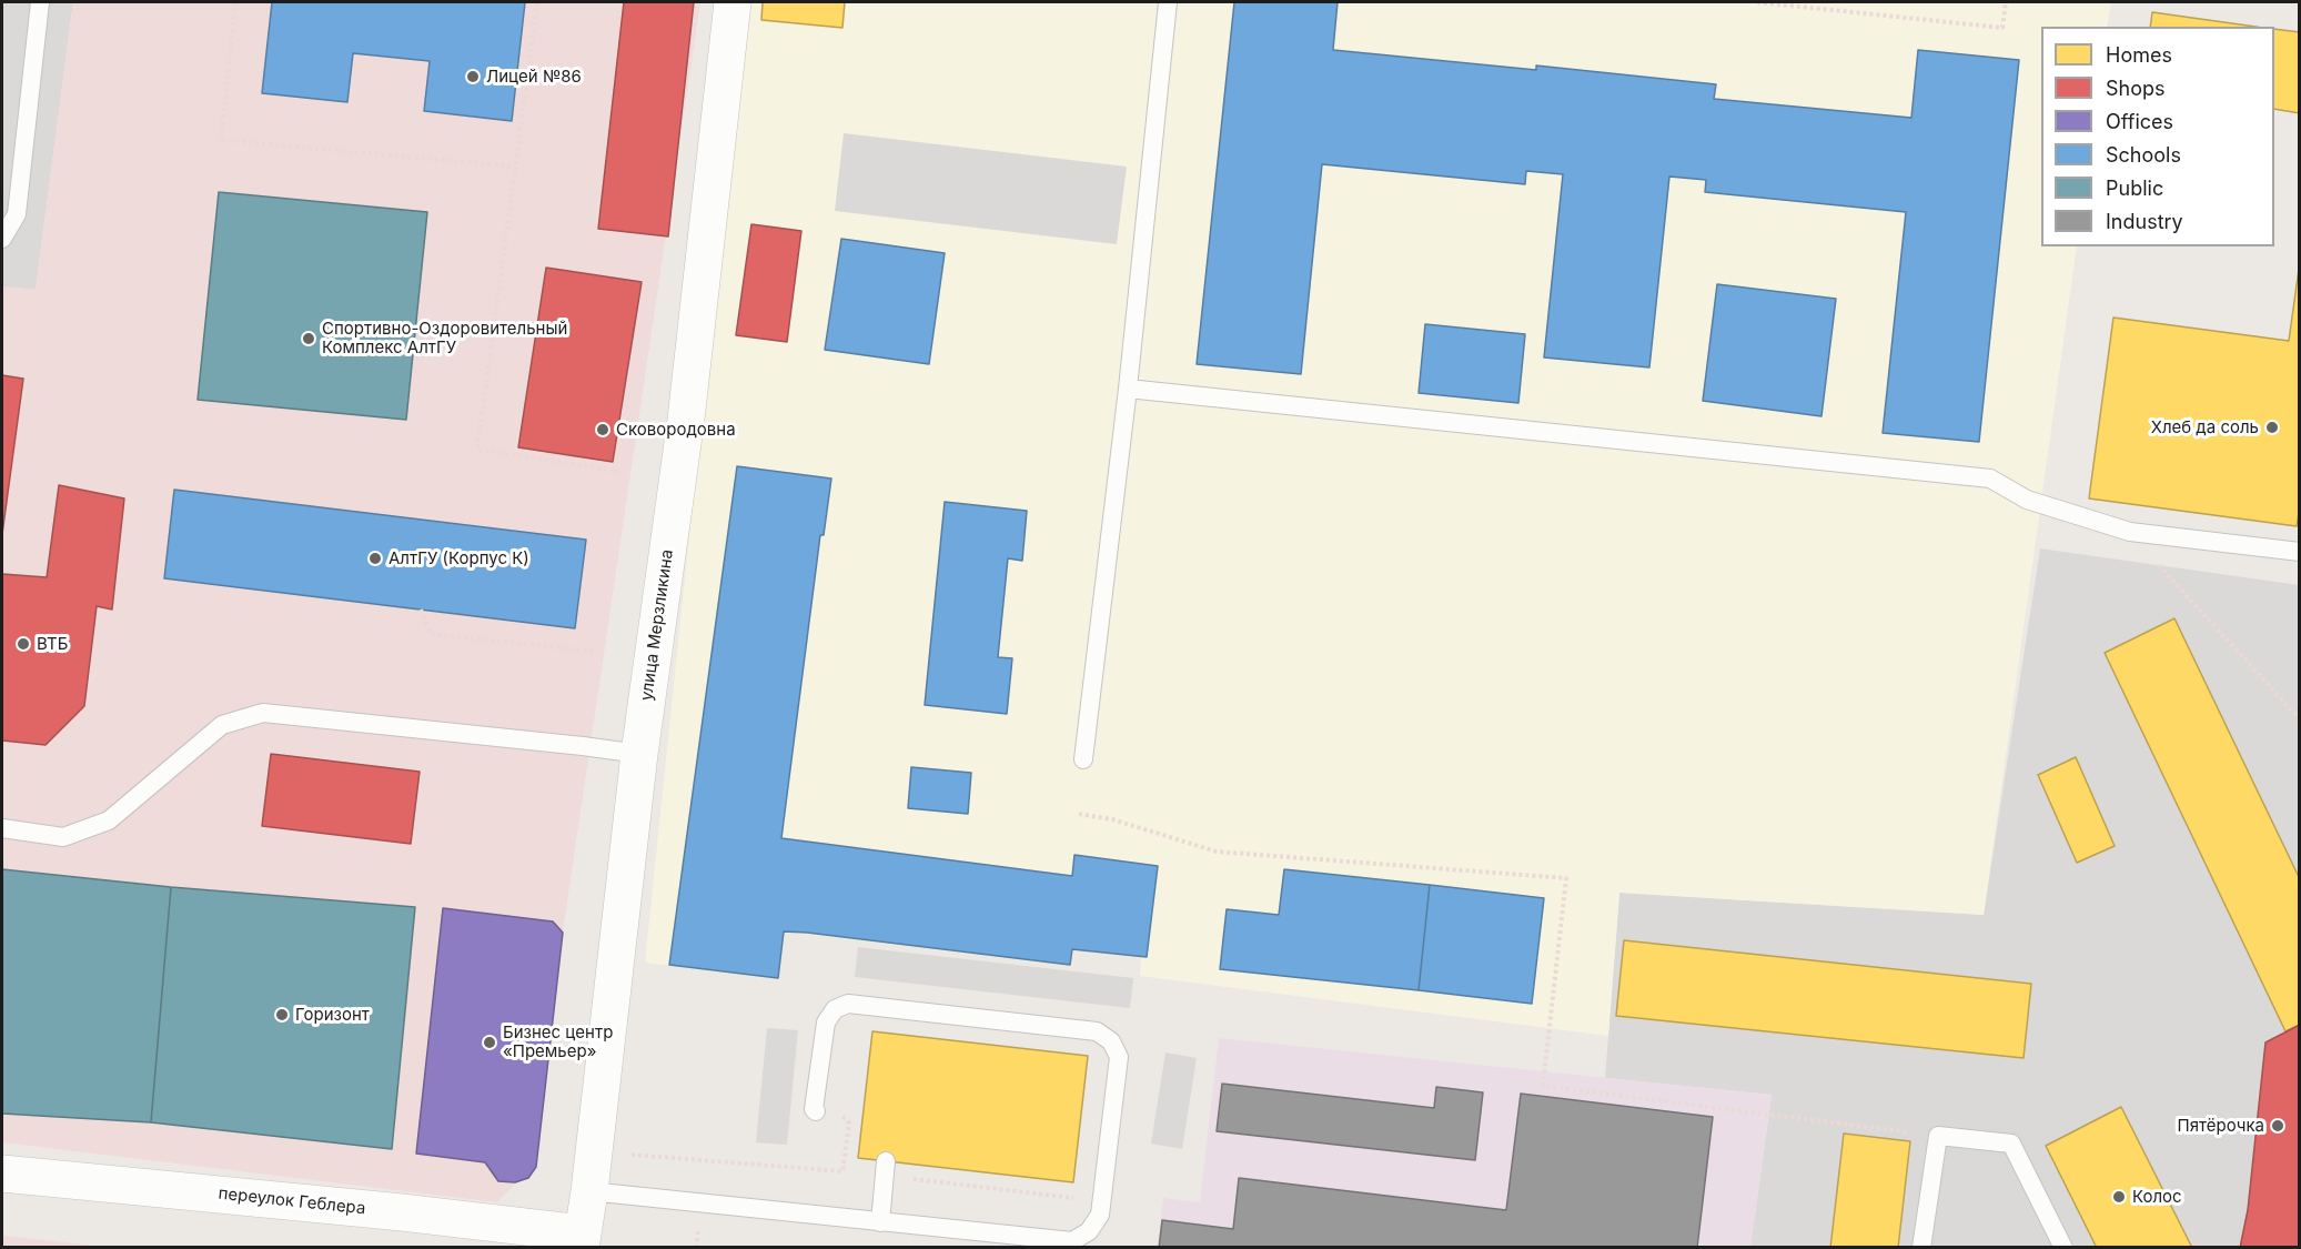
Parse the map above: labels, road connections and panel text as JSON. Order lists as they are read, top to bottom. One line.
{"streets":{"street":["улица Мерзликина","переулок Геблера"]},"crossings":[["улица Мерзликина","переулок Геблера"]],"places":["Лицей №86","Спортивно-Оздоровительный Комплекс АлтГУ","Хлеб да соль","Сковородовна","АлтГУ (Корпус К)","ВТБ","Горизонт","Бизнес центр «Премьер»","Пятёрочка","Колос"],"legend":["Homes","Shops","Offices","Schools","Public","Industry"]}
